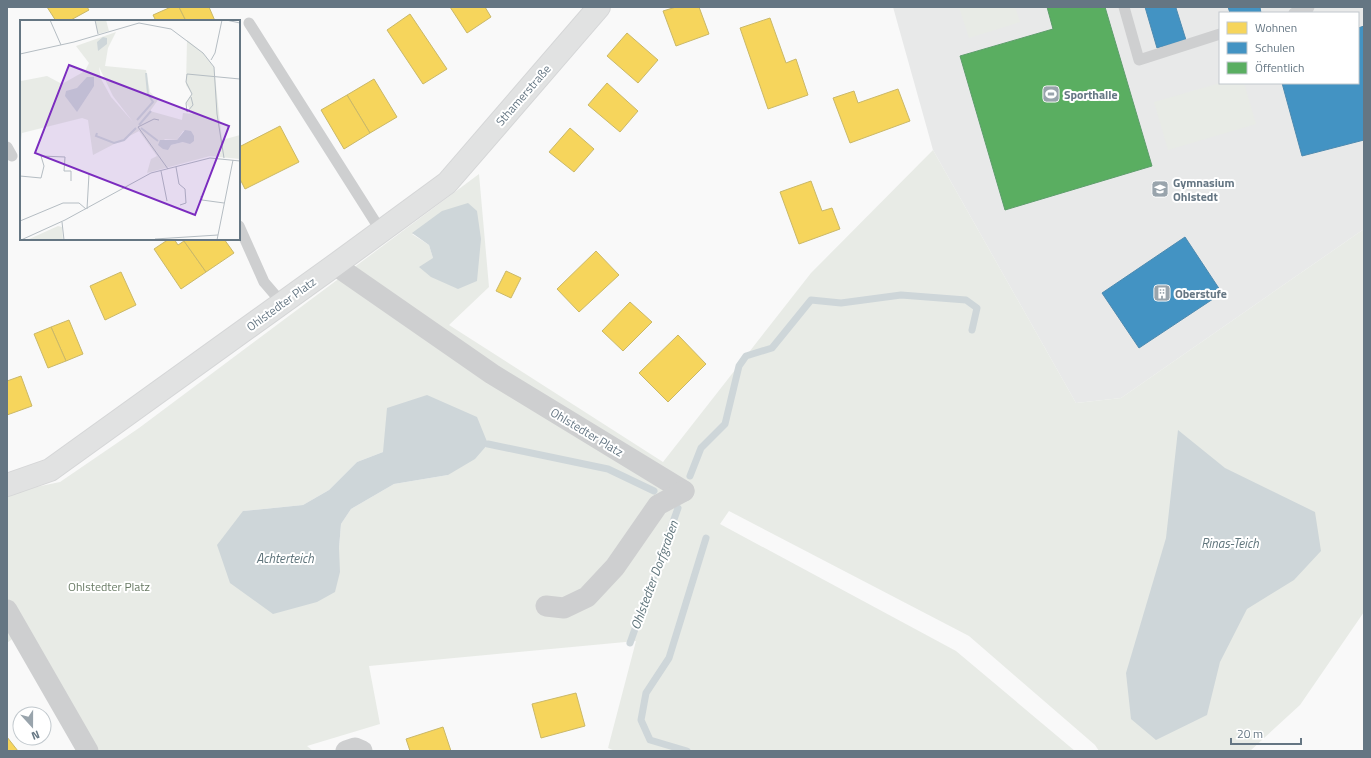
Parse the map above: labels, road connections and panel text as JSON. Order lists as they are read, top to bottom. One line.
{"streets":{"street":["Sthamerstraße","Ohlstedter Platz"]},"crossings":[["Sthamerstraße","Ohlstedter Platz"]],"water":["Rinas-Teich","Achterteich","Ohlstedter Dorfgraben"],"parks":["Ohlstedter Platz"],"places":{"sports":["Sporthalle"],"school or university":["Gymnasium Ohlstedt"],"building":["Oberstufe"]},"legend":["Wohnen","Schulen","Öffentlich"],"scale_bar":"20 m","north":"bottom"}
